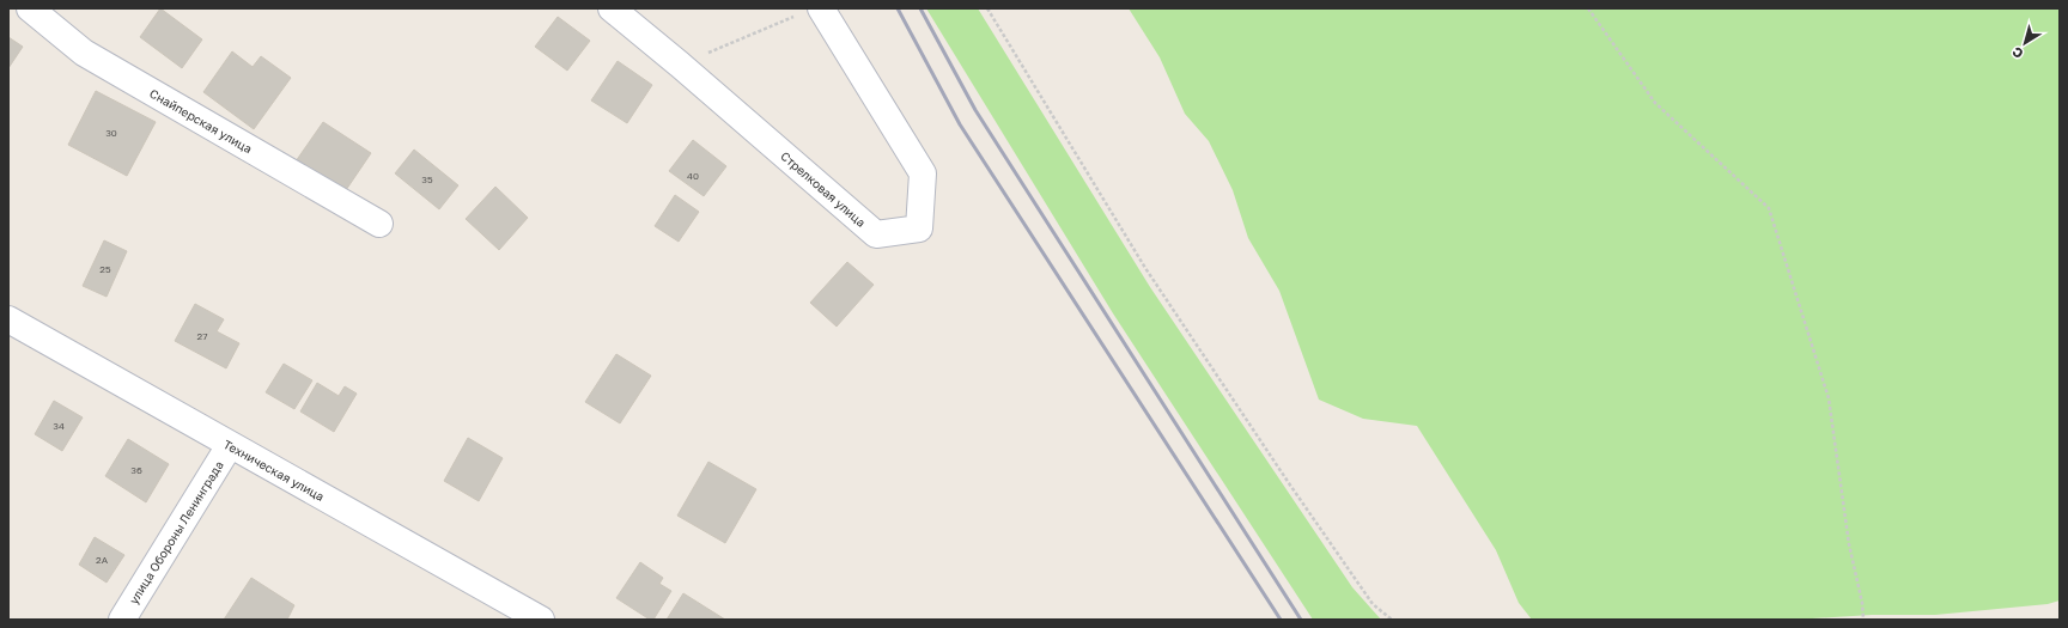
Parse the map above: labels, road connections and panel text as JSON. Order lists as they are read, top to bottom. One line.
{"streets":{"street":["Снайперская улица","Стрелковая улица","Техническая улица","улица Обороны Ленинграда"]},"crossings":[["Техническая улица","улица Обороны Ленинграда"]],"house_numbers":["30","40","35","25","27","34","36","2А"],"north":"bottom left"}
